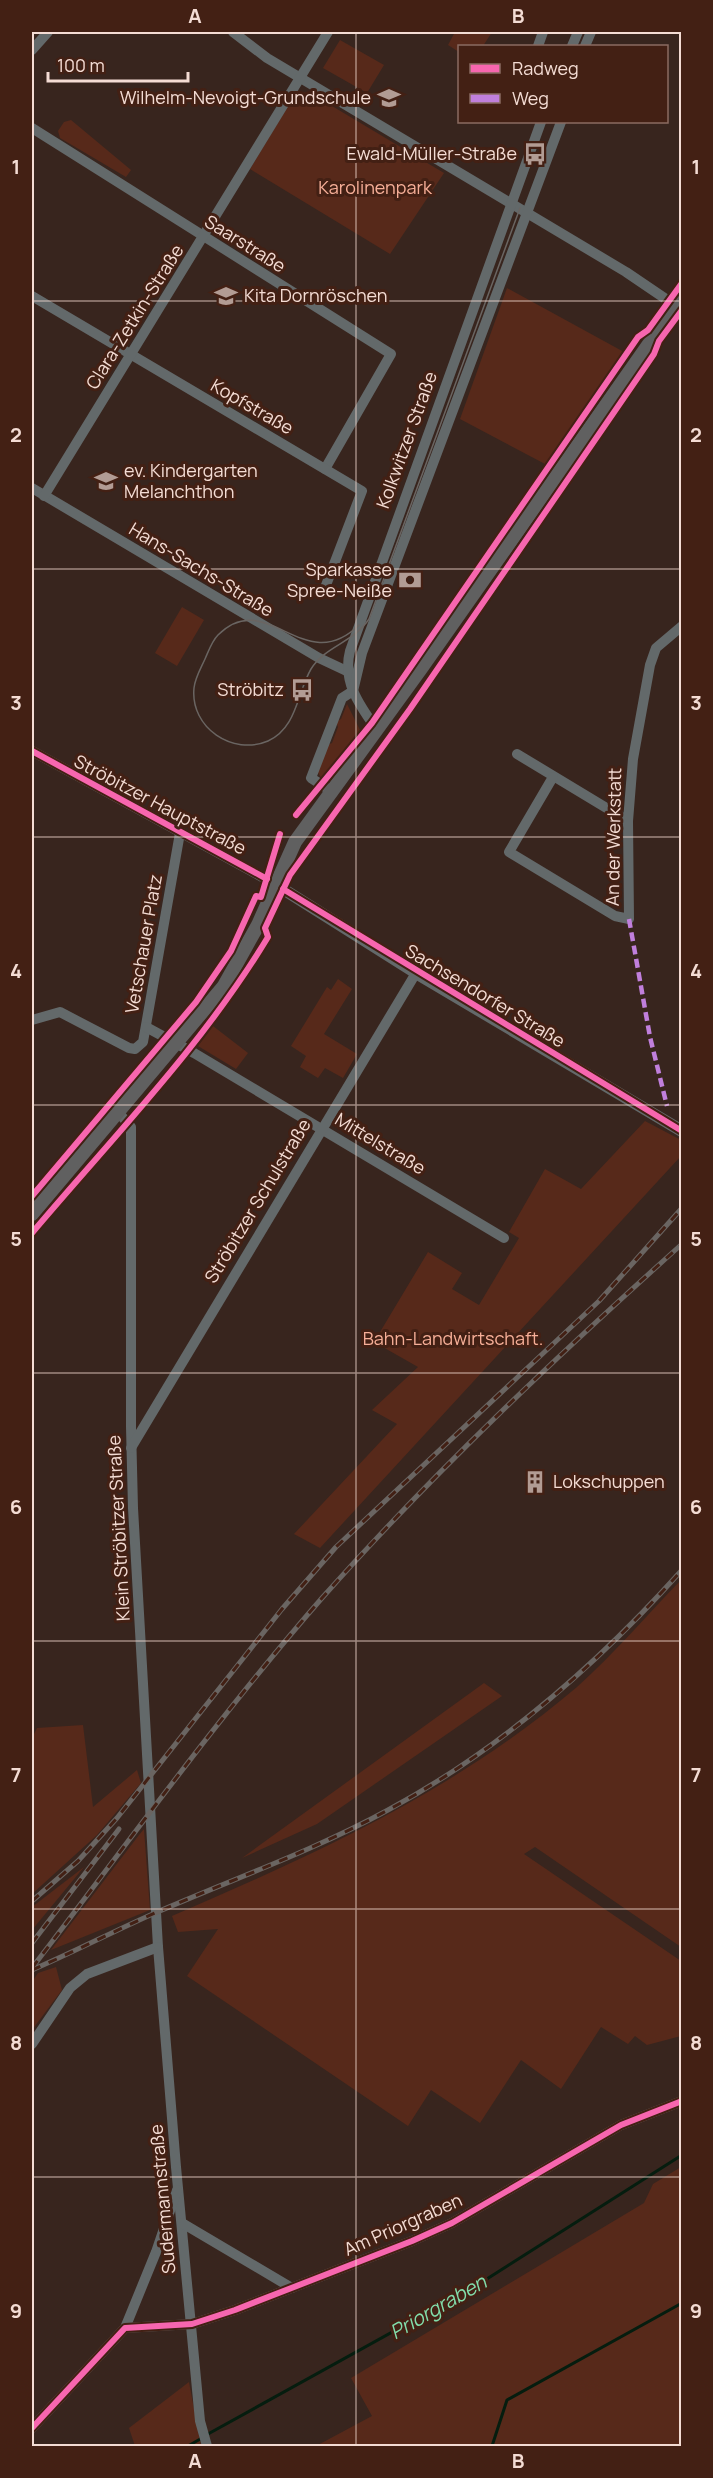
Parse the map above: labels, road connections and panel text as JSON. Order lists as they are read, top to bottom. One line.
{"streets":{"street":["Saarstraße","Clara-Zetkin-Straße","Kopfstraße","Kolkwitzer Straße","Hans-Sachs-Straße","Ströbitzer Hauptstraße","An der Werkstatt","Vetschauer Platz","Sachsendorfer Straße","Mittelstraße","Ströbitzer Schulstraße","Klein Ströbitzer Straße","Sudermannstraße","Am Priorgraben"]},"crossings":[["Saarstraße","Clara-Zetkin-Straße"],["Saarstraße","Kopfstraße"],["Clara-Zetkin-Straße","Kopfstraße"],["Clara-Zetkin-Straße","Hans-Sachs-Straße"],["Kolkwitzer Straße","Hans-Sachs-Straße"],["Ströbitzer Hauptstraße","Vetschauer Platz"],["Ströbitzer Hauptstraße","Sachsendorfer Straße"],["Vetschauer Platz","Mittelstraße"],["Sachsendorfer Straße","Ströbitzer Schulstraße"],["Mittelstraße","Ströbitzer Schulstraße"],["Ströbitzer Schulstraße","Klein Ströbitzer Straße"],["Klein Ströbitzer Straße","Sudermannstraße"],["Sudermannstraße","Am Priorgraben"]],"water":["Priorgraben"],"parks":["Karolinenpark","Bahn-Landwirtschaft."],"places":{"school or university":["Wilhelm-Nevoigt-Grundschule","Kita Dornröschen","ev. Kindergarten Melanchthon"],"bus stop":["Ewald-Müller-Straße","Ströbitz"],"bank":["Sparkasse Spree-Neiße"],"building":["Lokschuppen"]},"legend":["Radweg","Weg"],"scale_bar":"100 m","grid":{"columns":["A","B"],"rows":["1","2","3","4","5","6","7","8","9"]}}
